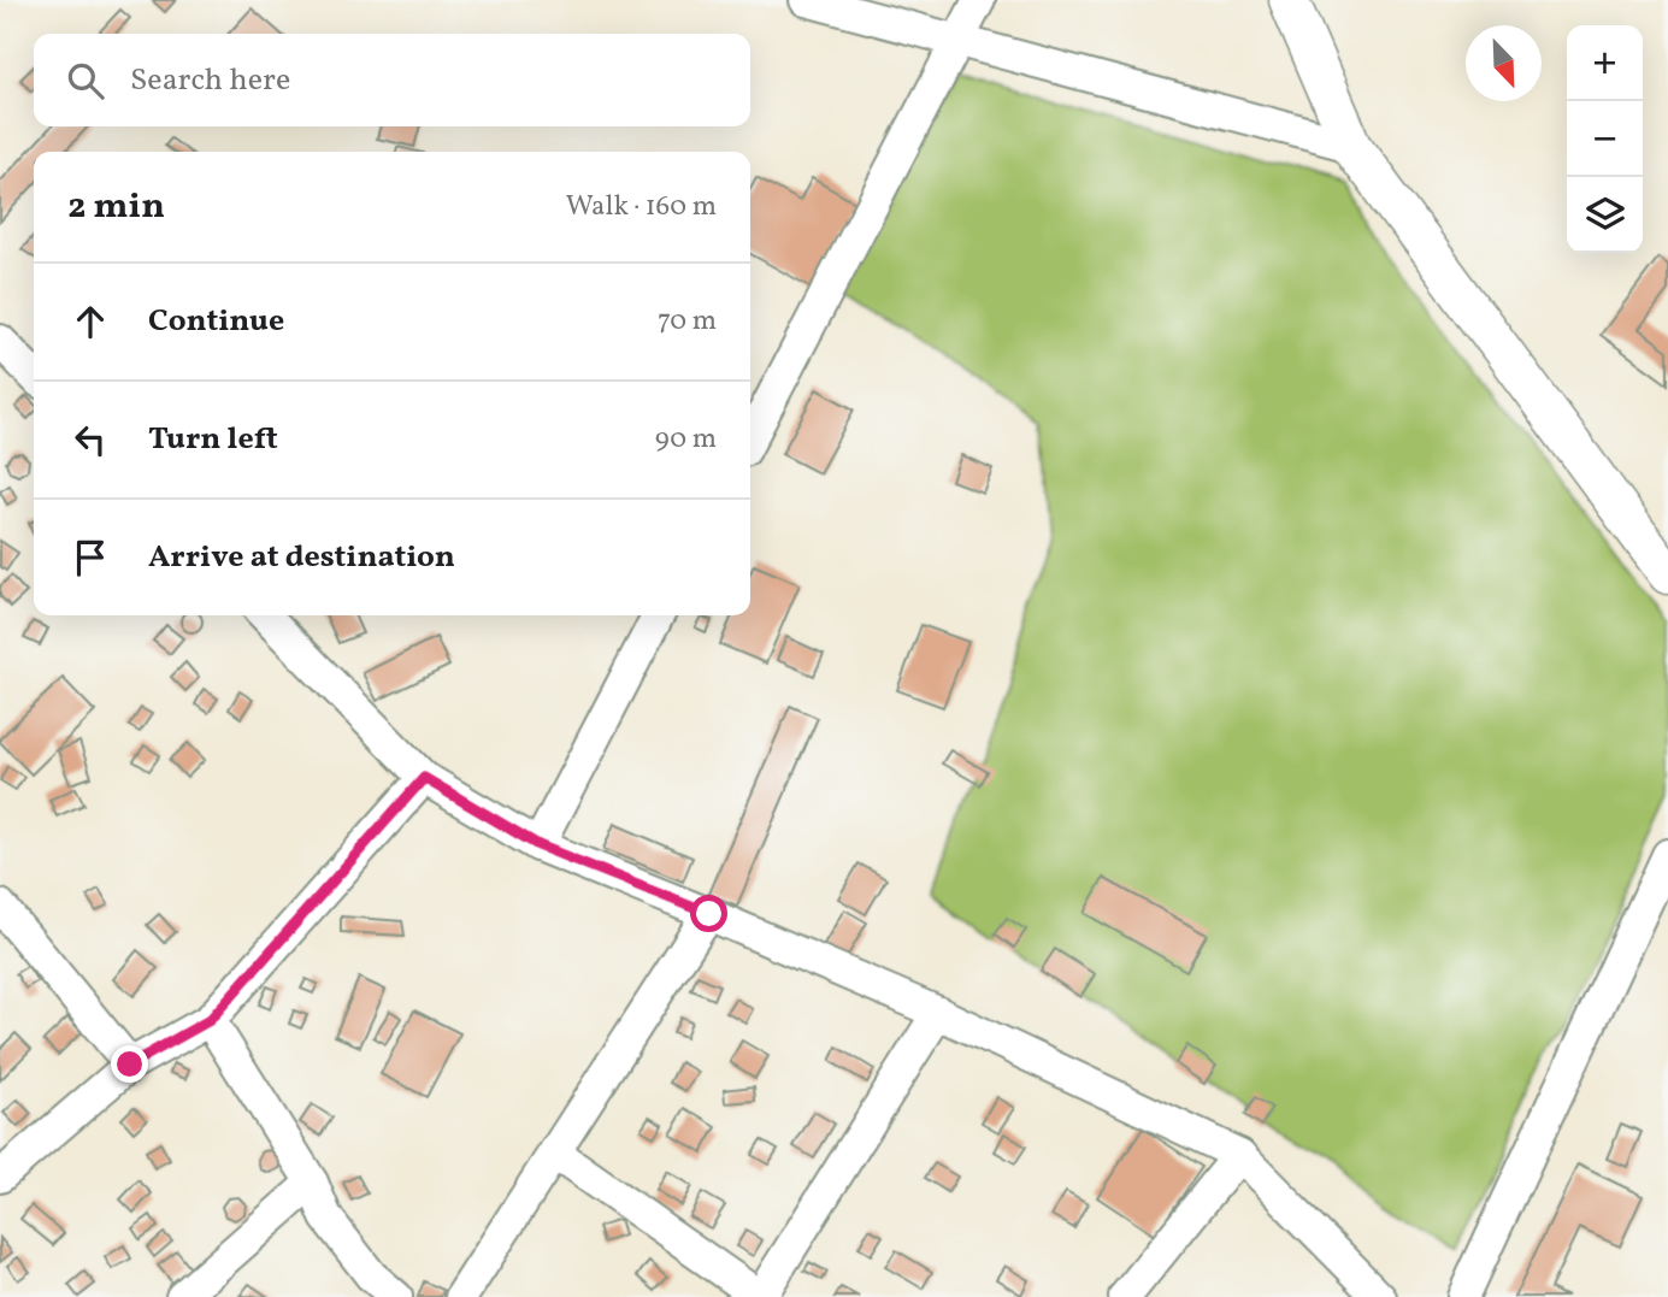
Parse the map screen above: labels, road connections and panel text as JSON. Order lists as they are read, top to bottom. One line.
{"north":"bottom right","page":{"map_buttons":["+","−"],"search":"Search here","heading":["2 min","Walk · 160 m"],"list":[["Continue","70 m"],["Turn left","90 m"],"Arrive at destination"]}}
